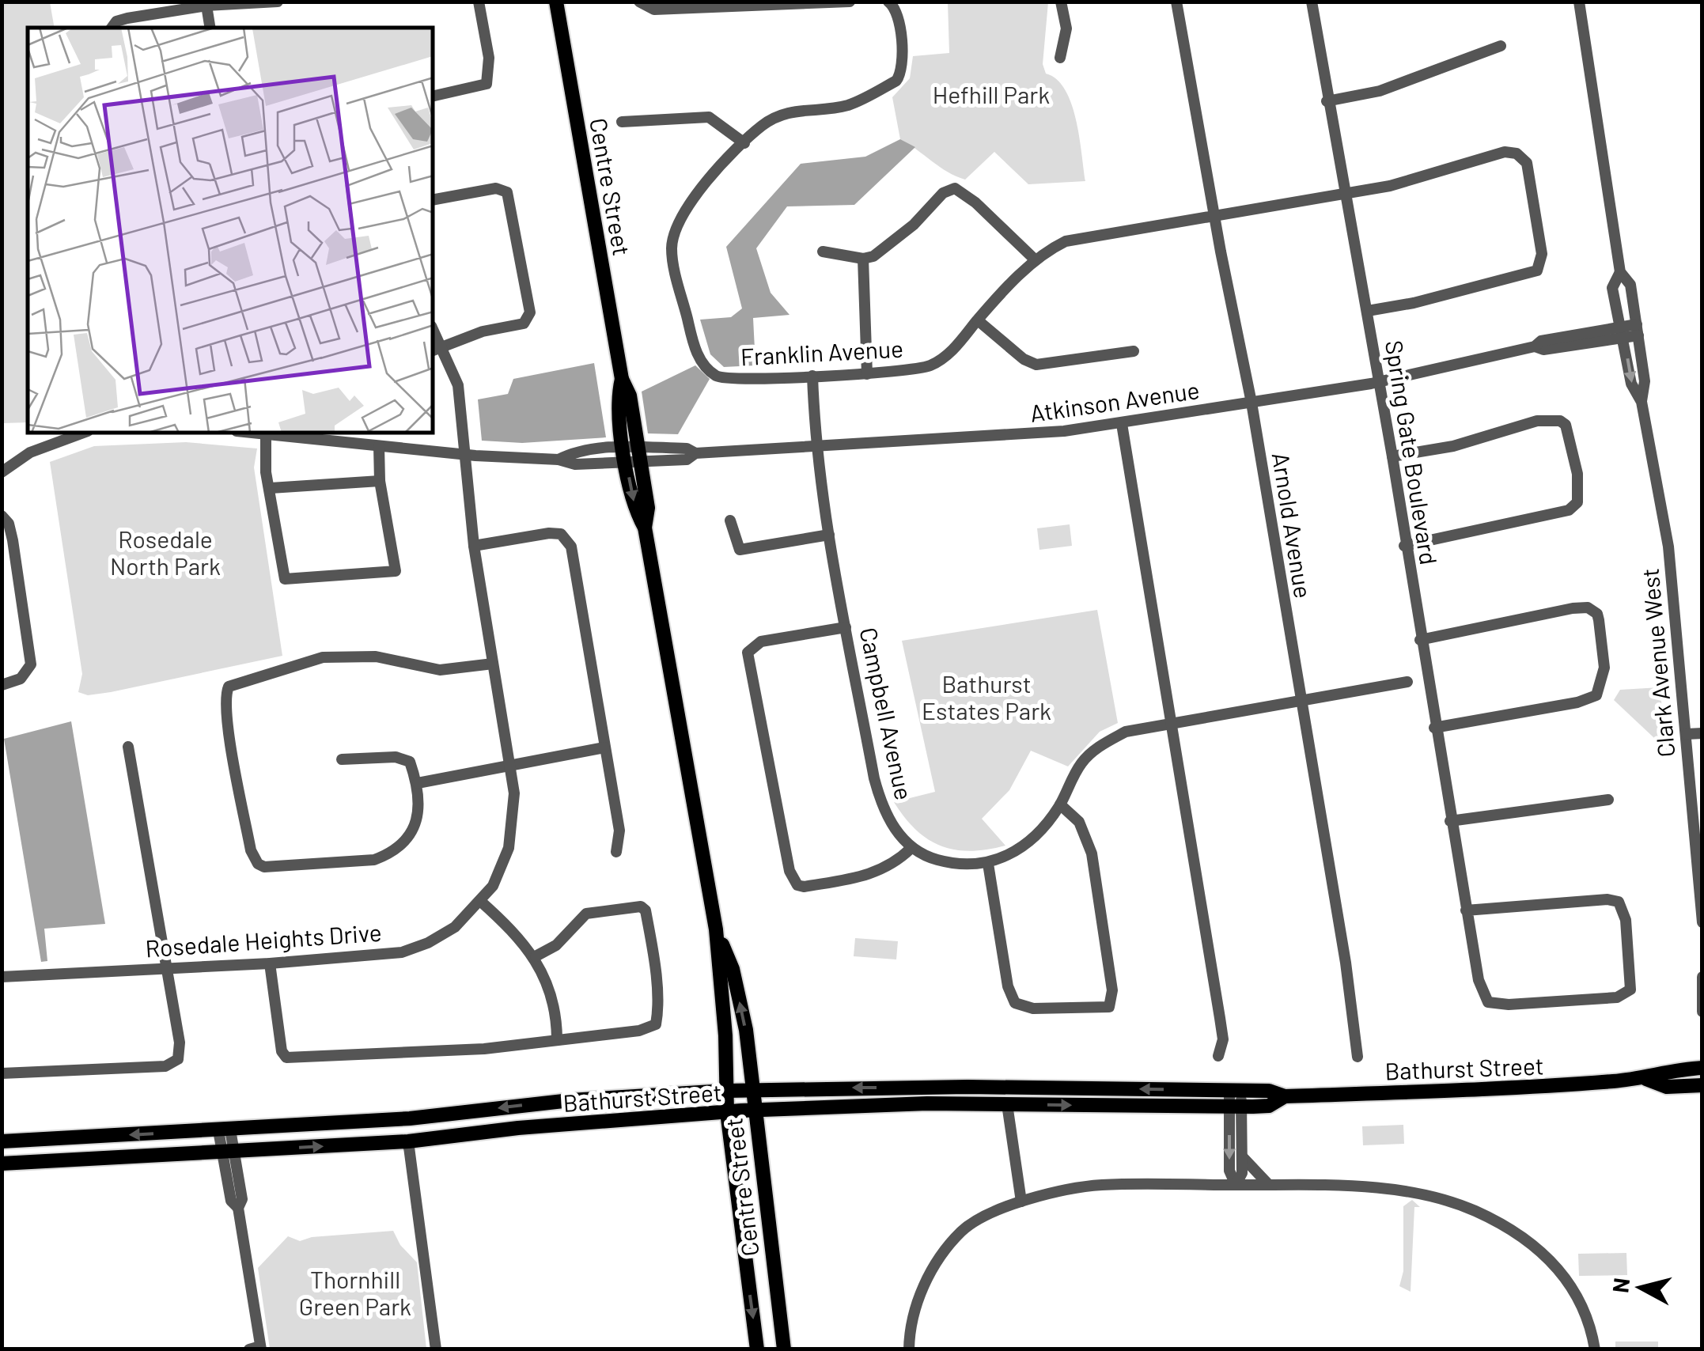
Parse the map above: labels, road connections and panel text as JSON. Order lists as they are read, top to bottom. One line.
{"streets":{"main road":["Centre Street","Bathurst Street"],"street":["Franklin Avenue","Atkinson Avenue","Spring Gate Boulevard","Arnold Avenue","Clark Avenue West","Campbell Avenue","Rosedale Heights Drive"]},"crossings":[["Centre Street","Atkinson Avenue"],["Centre Street","Bathurst Street"],["Franklin Avenue","Spring Gate Boulevard"],["Franklin Avenue","Arnold Avenue"],["Franklin Avenue","Campbell Avenue"],["Atkinson Avenue","Spring Gate Boulevard"],["Atkinson Avenue","Arnold Avenue"],["Atkinson Avenue","Clark Avenue West"],["Atkinson Avenue","Campbell Avenue"],["Atkinson Avenue","Rosedale Heights Drive"]],"parks":["Hefhill Park","Rosedale North Park","Bathurst Estates Park","Thornhill Green Park"],"north":"left"}
